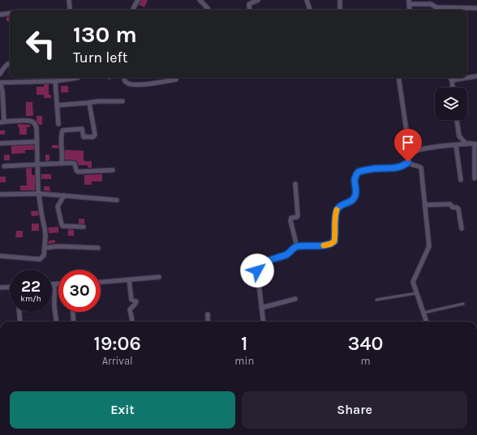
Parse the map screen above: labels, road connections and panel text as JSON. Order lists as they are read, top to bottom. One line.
{"page":{"turn":["130 m","Turn left"],"speed":"22 km/h","limit":"30","eta":["19:06","Arrival","1","min","340","m"],"buttons":["Exit","Share"]}}
